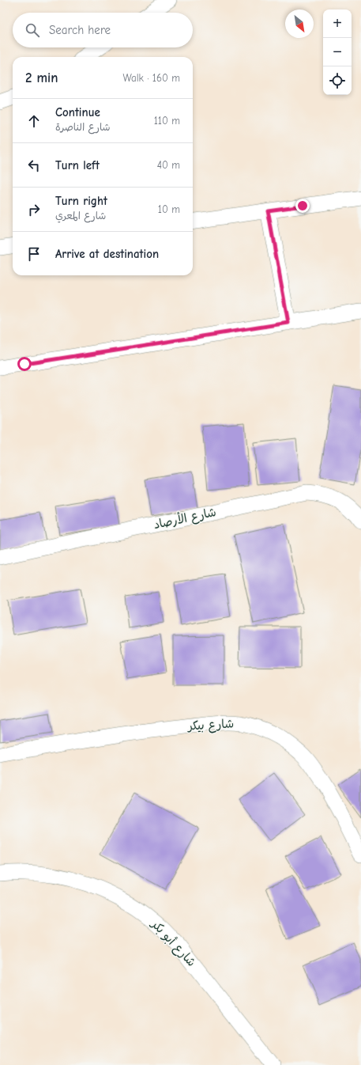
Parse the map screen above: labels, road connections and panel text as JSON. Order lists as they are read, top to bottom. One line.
{"streets":{"street":["شارع الأرصاد","شارع بيكر","شارع أبو بكر"]},"north":"bottom right","page":{"map_buttons":["+","−"],"search":"Search here","heading":["2 min","Walk · 160 m"],"list":[["Continue","شارع الناصرة","110 m"],["Turn left","40 m"],["Turn right","شارع المعري","10 m"],"Arrive at destination"]}}
